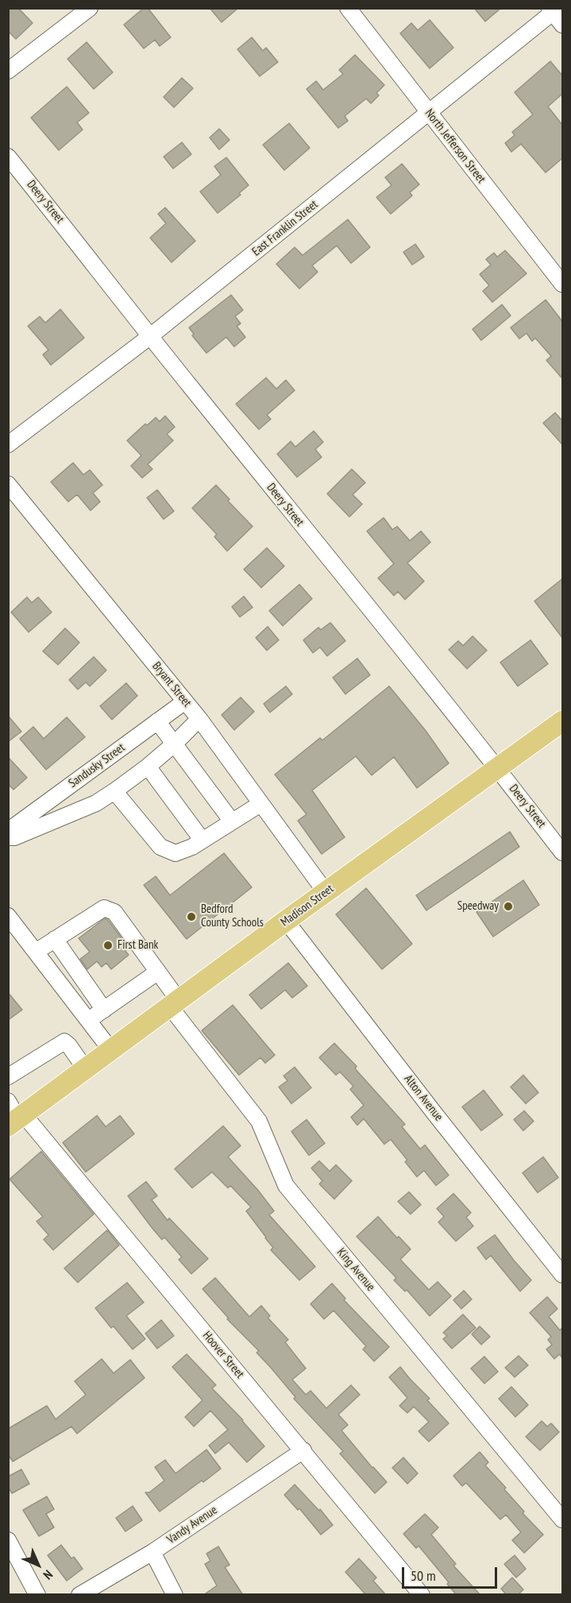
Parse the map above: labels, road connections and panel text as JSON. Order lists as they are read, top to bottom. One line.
{"streets":{"main road":["Madison Street"],"street":["North Jefferson Street","Deery Street","East Franklin Street","Bryant Street","Sandusky Street","Alton Avenue","King Avenue","Hoover Street","Vandy Avenue"]},"crossings":[["North Jefferson Street","East Franklin Street"],["Deery Street","East Franklin Street"],["Deery Street","Madison Street"],["Bryant Street","Sandusky Street"],["Bryant Street","Madison Street"],["Madison Street","Alton Avenue"],["Madison Street","King Avenue"],["Madison Street","Hoover Street"],["Hoover Street","Vandy Avenue"]],"places":["Speedway","Bedford County Schools","First Bank"],"scale_bar":"50 m","north":"bottom right"}
